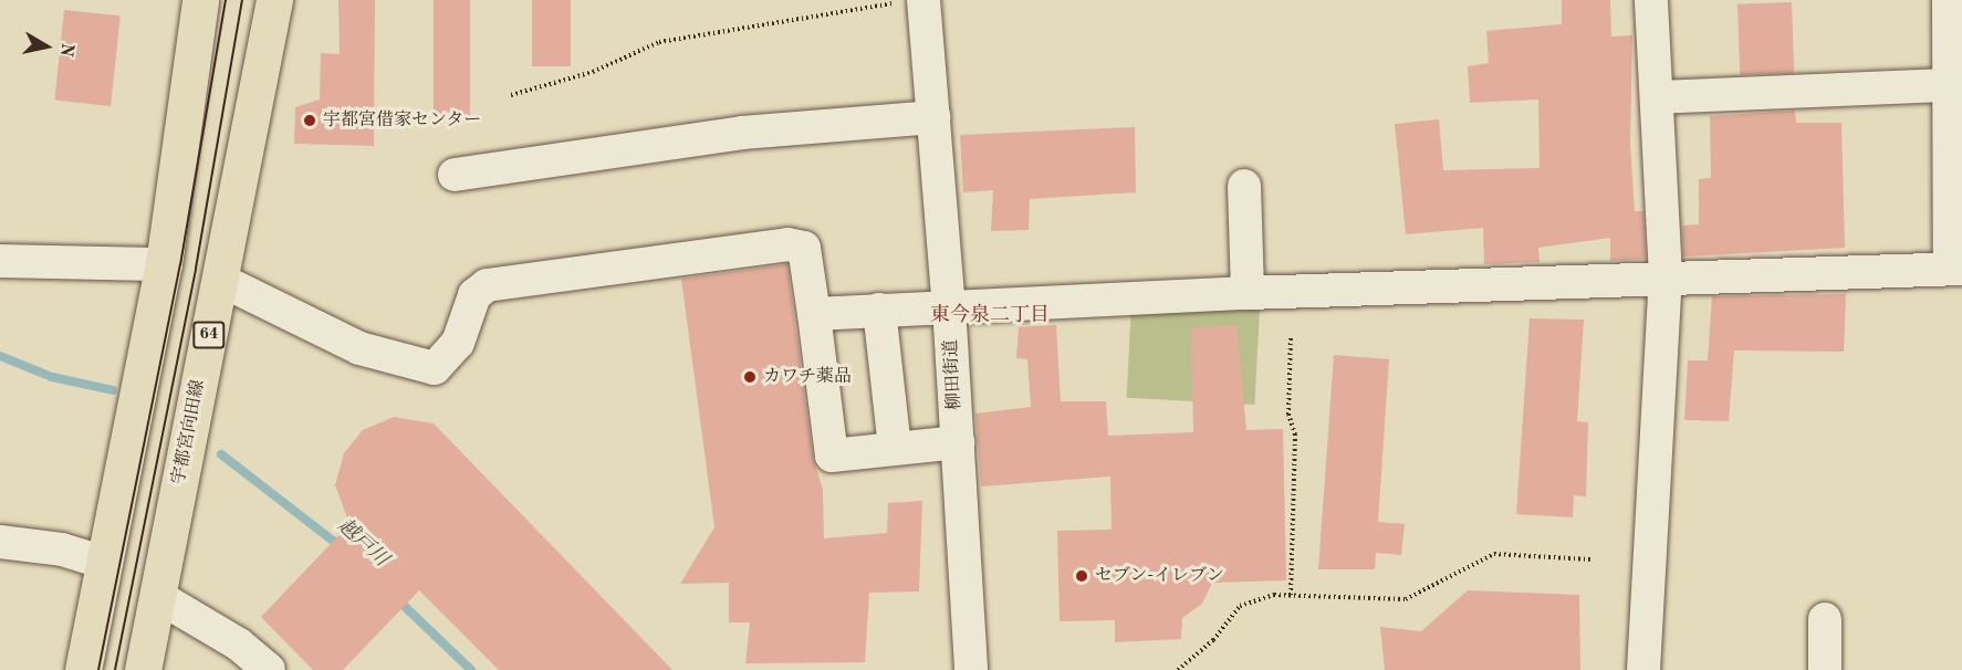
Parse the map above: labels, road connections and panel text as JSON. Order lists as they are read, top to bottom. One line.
{"streets":{"main road":["64","宇都宮向田線"],"street":["柳田街道"]},"districts":["東今泉二丁目"],"water":["越戸川"],"places":["宇都宮借家センター","カワチ薬品","セブン-イレブン"],"north":"right"}
